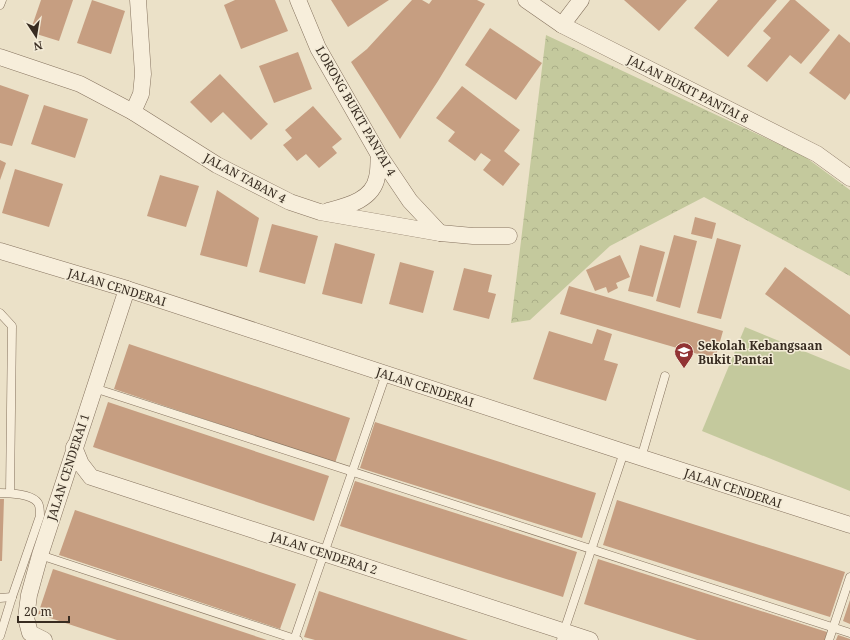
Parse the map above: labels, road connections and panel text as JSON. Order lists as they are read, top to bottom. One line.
{"streets":{"street":["JALAN BUKIT PANTAI 8","LORONG BUKIT PANTAI 4","JALAN TABAN 4","JALAN CENDERAI","JALAN CENDERAI 1","JALAN CENDERAI 2"]},"crossings":[["LORONG BUKIT PANTAI 4","JALAN TABAN 4"],["JALAN CENDERAI","JALAN CENDERAI 1"],["JALAN CENDERAI 1","JALAN CENDERAI 2"]],"places":{"school or university":["Sekolah Kebangsaan Bukit Pantai"]},"scale_bar":"20 m","north":"bottom"}
